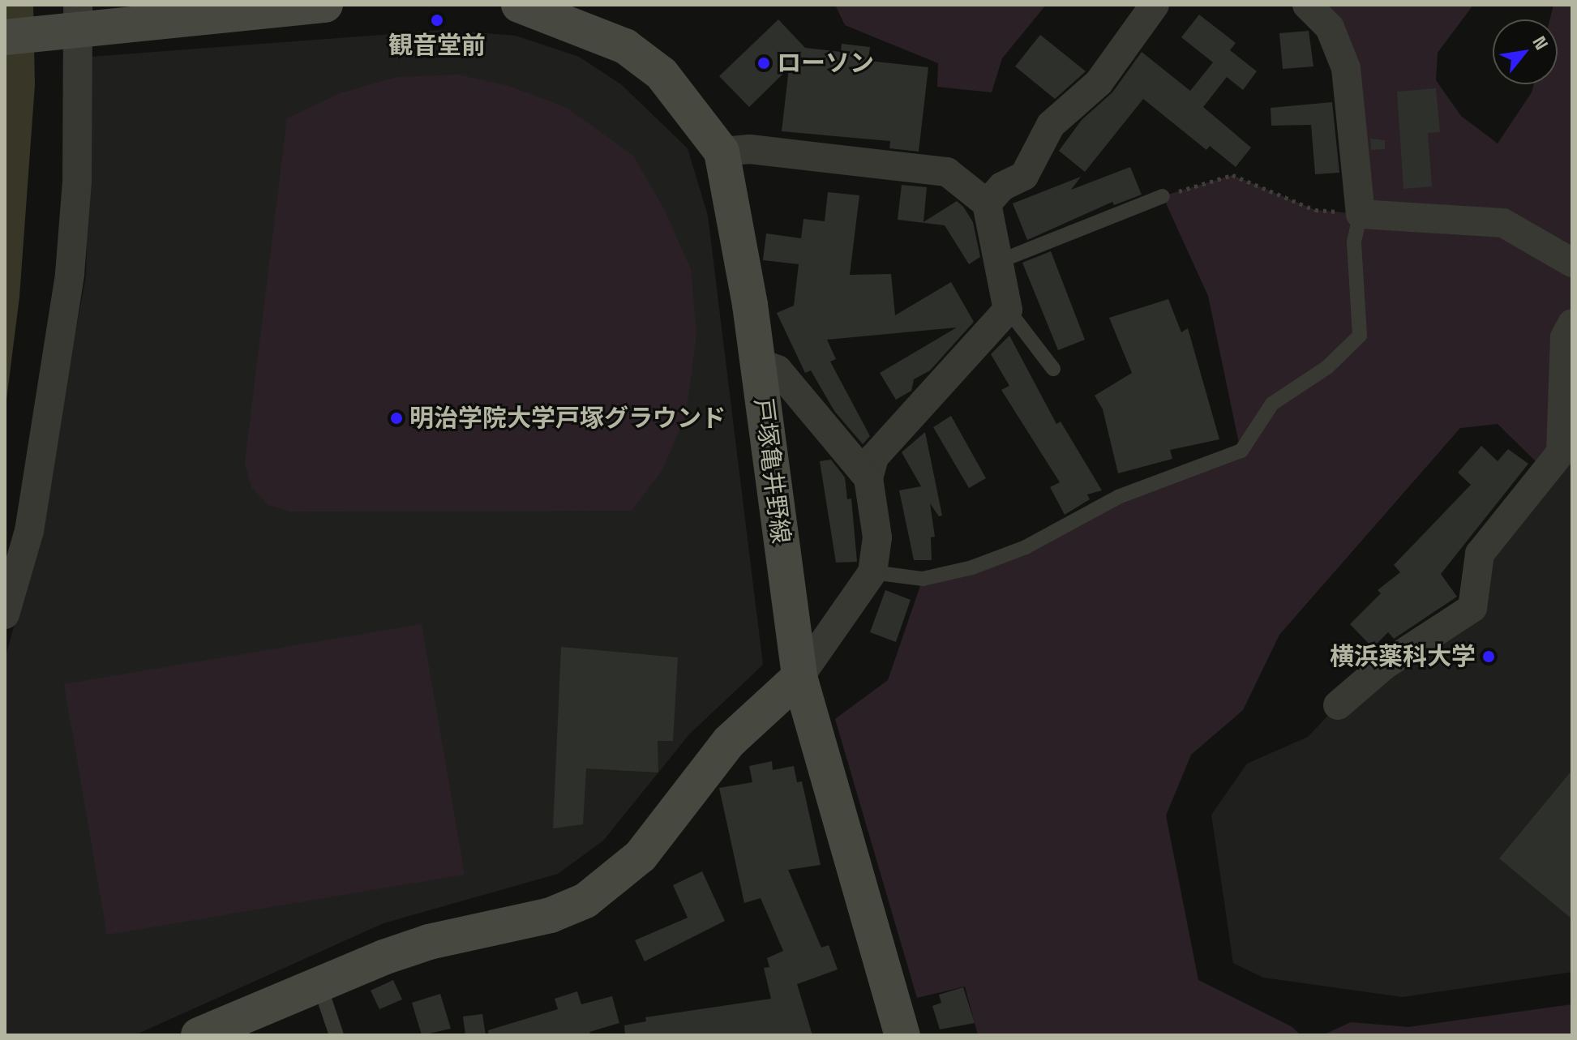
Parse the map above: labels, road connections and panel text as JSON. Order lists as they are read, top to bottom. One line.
{"streets":{"main road":["戸塚亀井野線"]},"places":["観音堂前","ローソン","明治学院大学戸塚グラウンド","横浜薬科大学"],"north":"top right"}
